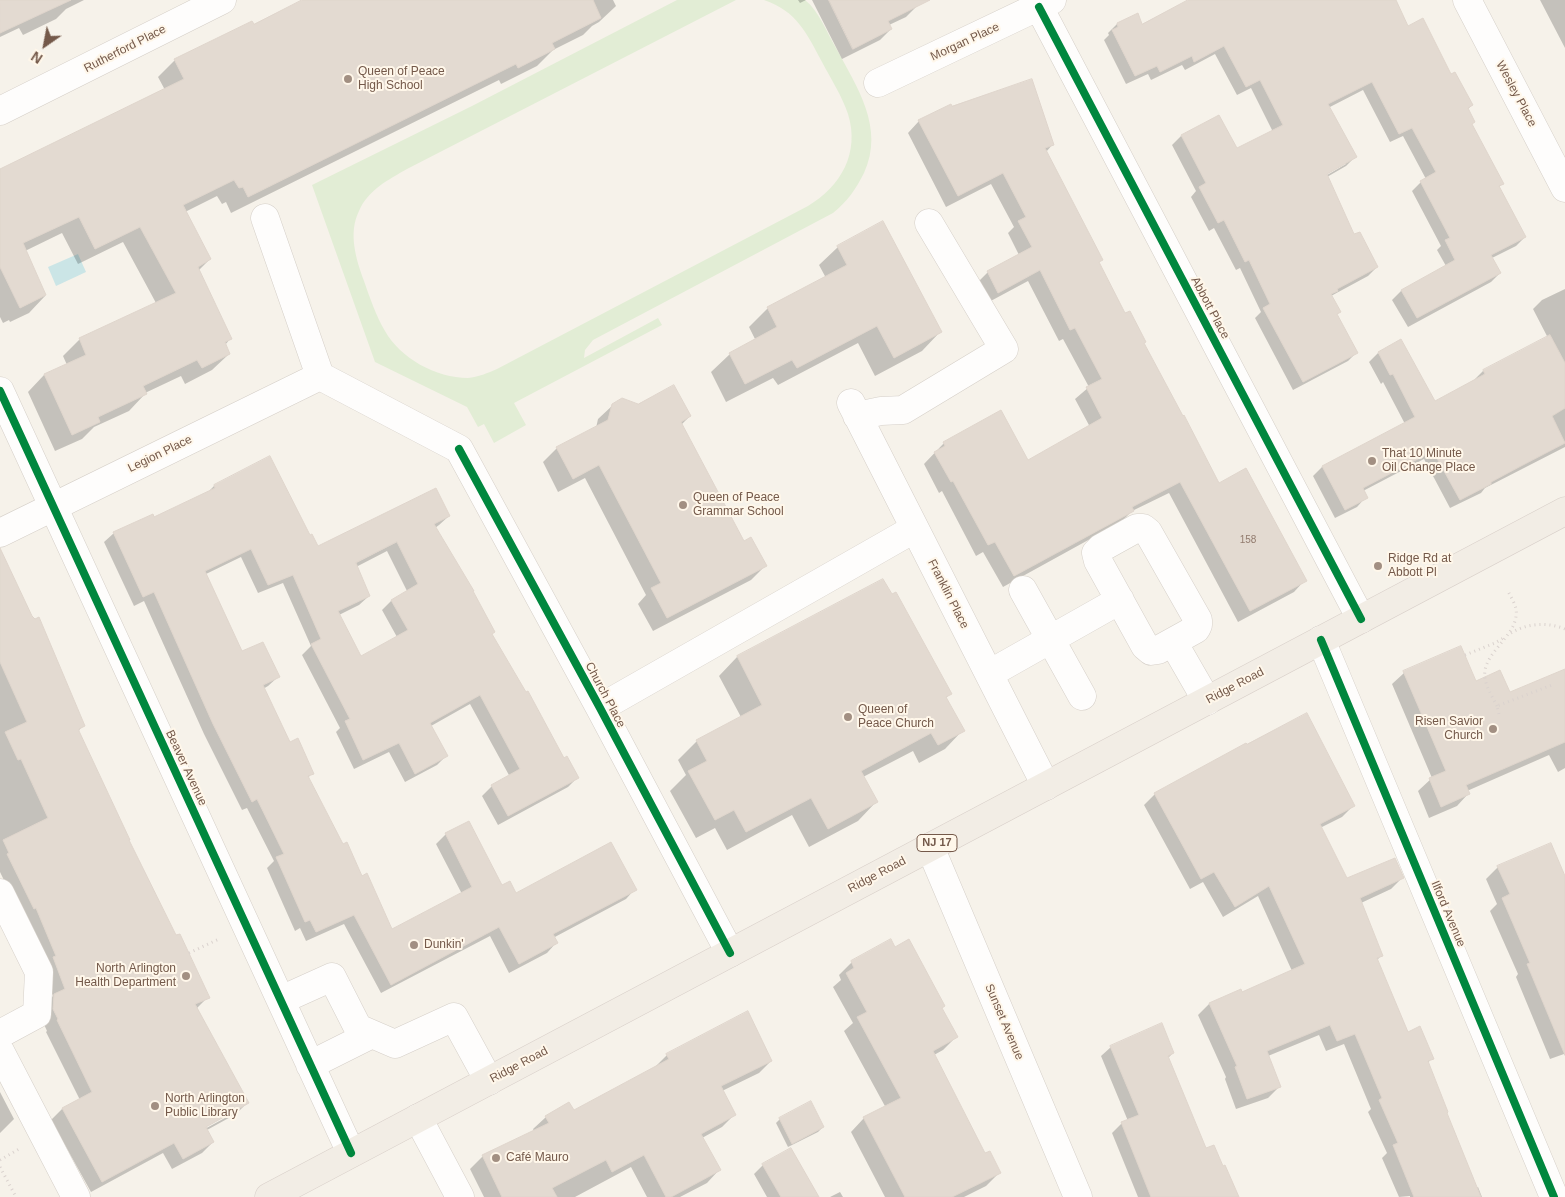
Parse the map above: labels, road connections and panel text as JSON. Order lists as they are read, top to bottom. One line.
{"streets":{"main road":["Ridge Road","NJ 17"],"street":["Morgan Place","Rutherford Place","Wesley Place","Abbott Place","Legion Place","Franklin Place","Church Place","Beaver Avenue","Ilford Avenue","Sunset Avenue"]},"crossings":[["Morgan Place","Abbott Place"],["Abbott Place","Ridge Road"],["Legion Place","Church Place"],["Legion Place","Beaver Avenue"],["Franklin Place","Ridge Road"],["Ridge Road","Church Place"],["Ridge Road","Beaver Avenue"],["Ridge Road","Ilford Avenue"],["Ridge Road","Sunset Avenue"]],"places":["Queen of Peace High School","That 10 Minute Oil Change Place","Queen of Peace Grammar School","Ridge Rd at Abbott Pl","Queen of Peace Church","Risen Savior Church","Dunkin'","North Arlington Health Department","North Arlington Public Library","Café Mauro"],"house_numbers":["158"],"north":"bottom left"}
